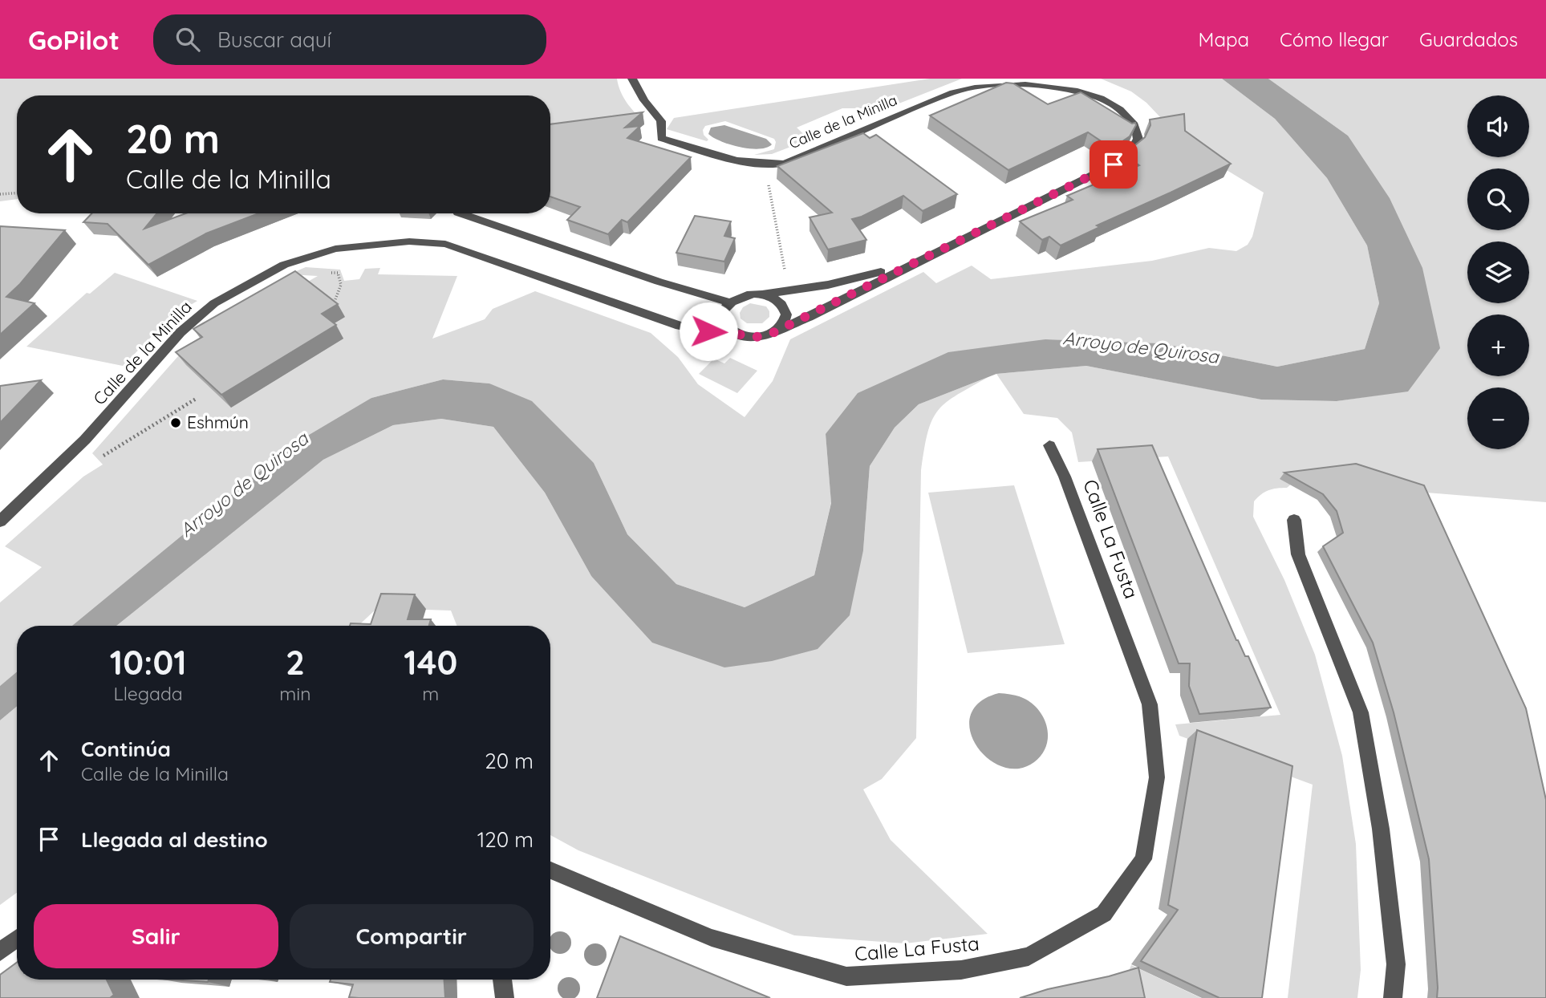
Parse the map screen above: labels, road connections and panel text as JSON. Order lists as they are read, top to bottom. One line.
{"streets":{"street":["Calle de la Minilla","Calle La Fusta"]},"water":["Arroyo de Quirosa"],"places":["Eshmún"],"page":{"header":"GoPilot","search":"Buscar aquí","nav":["Mapa","Cómo llegar","Guardados"],"map_buttons":["+","−"],"turn":["20 m","Calle de la Minilla"],"eta":["10:01","Llegada","2","min","140","m"],"list":[{"name":"Continúa","note":"Calle de la Minilla","value":"20 m"},{"name":"Llegada al destino","value":"120 m"}],"buttons":["Salir","Compartir"]}}
